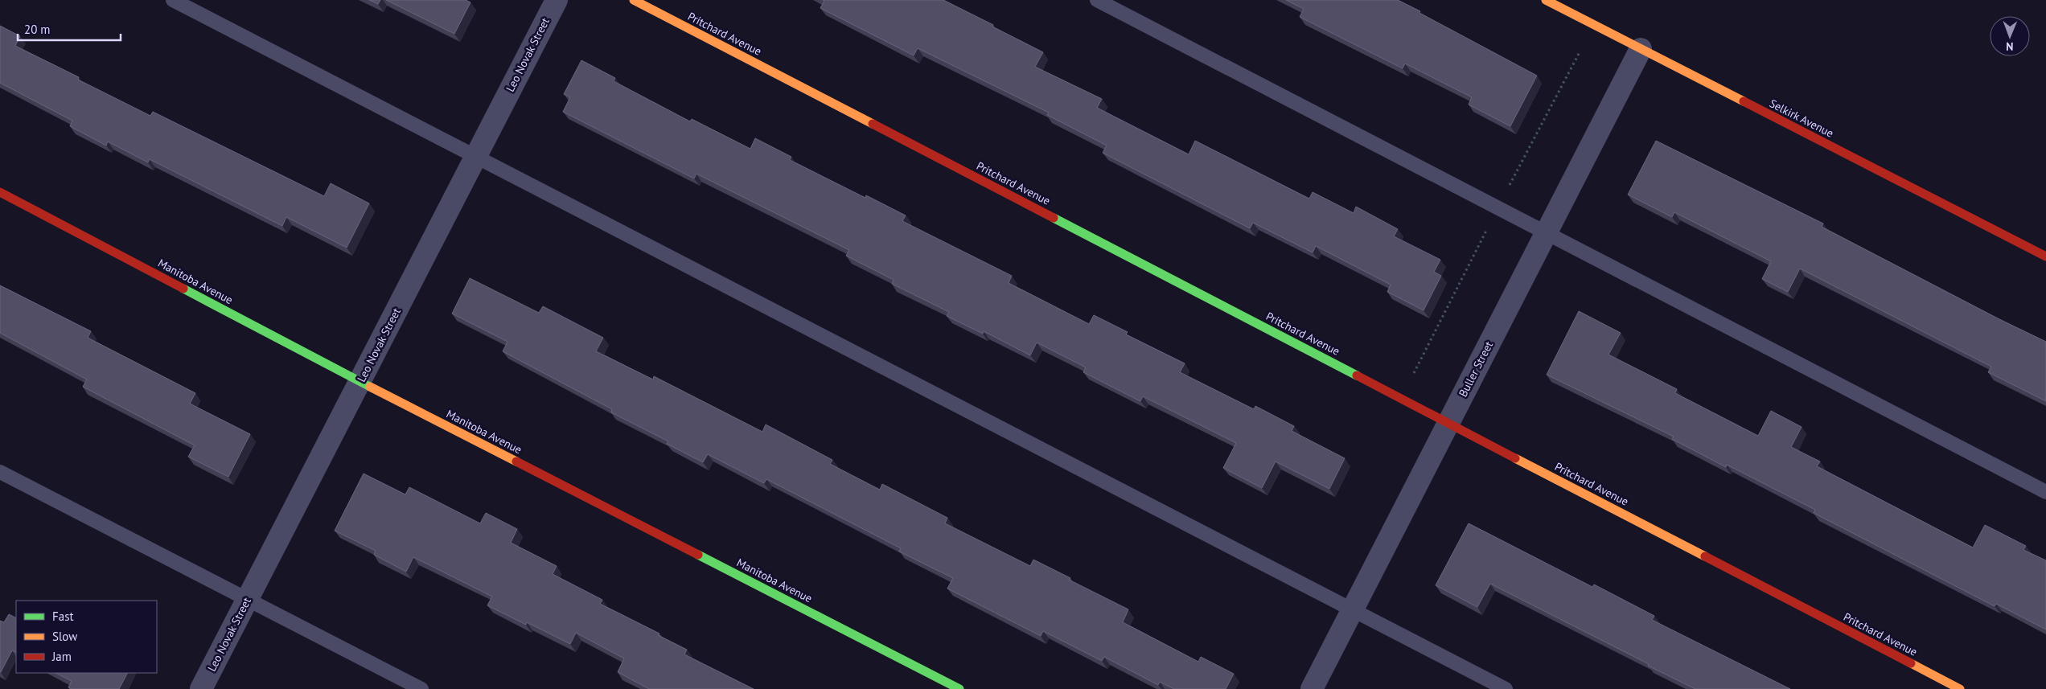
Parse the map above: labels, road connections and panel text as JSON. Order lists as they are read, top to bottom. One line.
{"streets":{"street":["Pritchard Avenue","Leo Novak Street","Selkirk Avenue","Manitoba Avenue","Buller Street"]},"crossings":[["Pritchard Avenue","Buller Street"],["Leo Novak Street","Manitoba Avenue"],["Selkirk Avenue","Buller Street"]],"legend":["Fast","Slow","Jam"],"scale_bar":"20 m","north":"bottom"}
